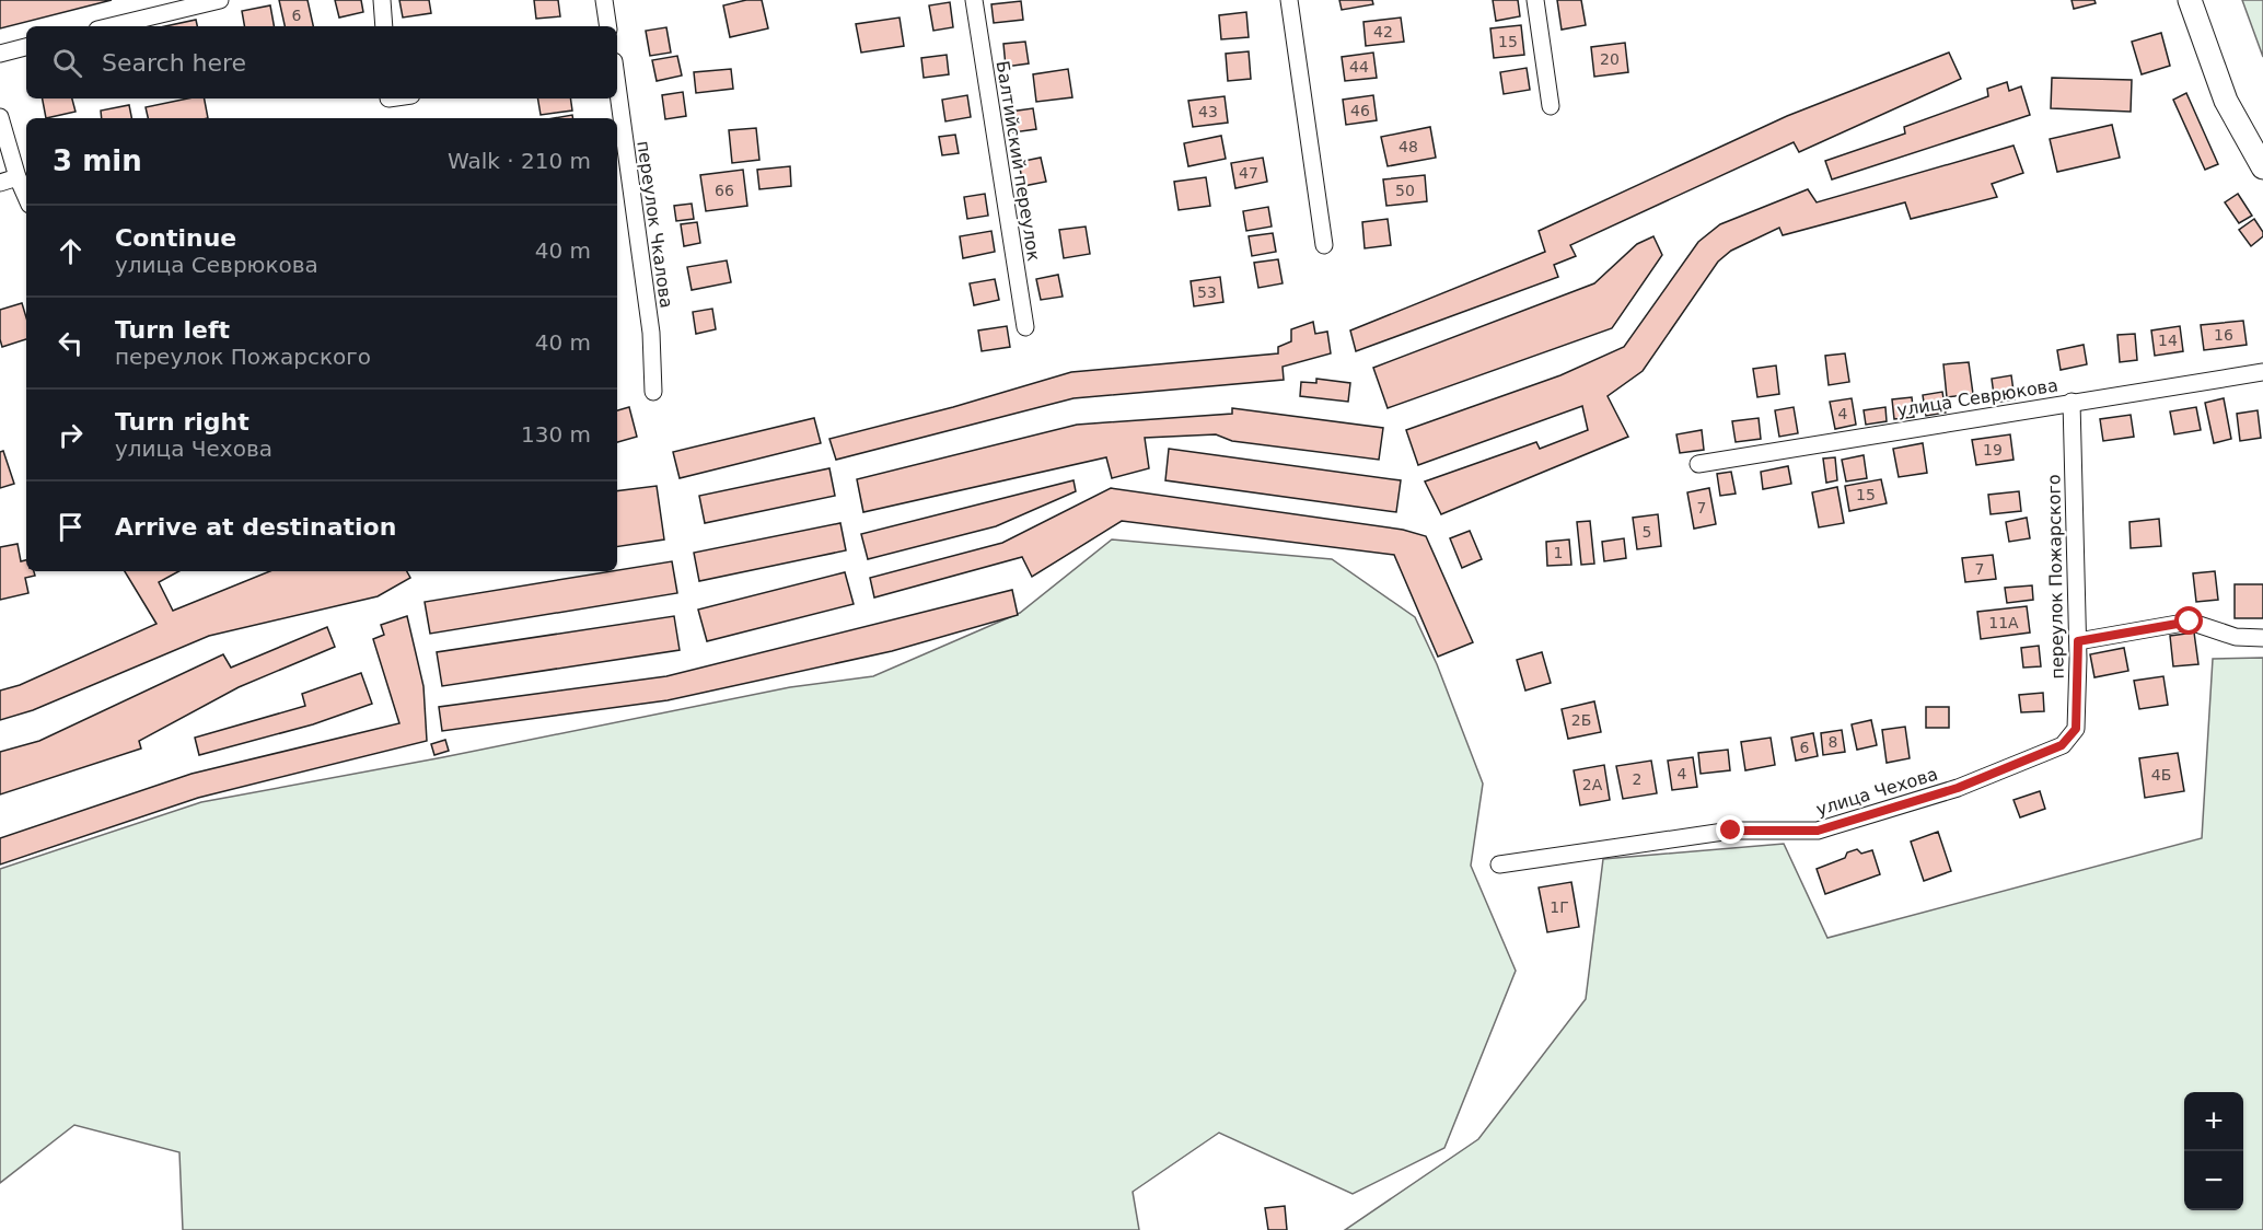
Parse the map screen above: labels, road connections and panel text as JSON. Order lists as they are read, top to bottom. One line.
{"streets":{"street":["Балтийский переулок","переулок Чкалова","улица Севрюкова","переулок Пожарского","улица Чехова"]},"crossings":[["улица Севрюкова","переулок Пожарского"],["переулок Пожарского","улица Чехова"]],"house_numbers":["6","42","15","20","44","46","43","48","47","66","50","53","16","14","4","19","15","7","5","1","7","11А","2Б","8","6","4","4Б","2","2А","1Г"],"page":{"search":"Search here","heading":["3 min","Walk · 210 m"],"list":[["Continue","улица Севрюкова","40 m"],["Turn left","переулок Пожарского","40 m"],["Turn right","улица Чехова","130 m"],"Arrive at destination"],"map_buttons":["+","−"]}}
